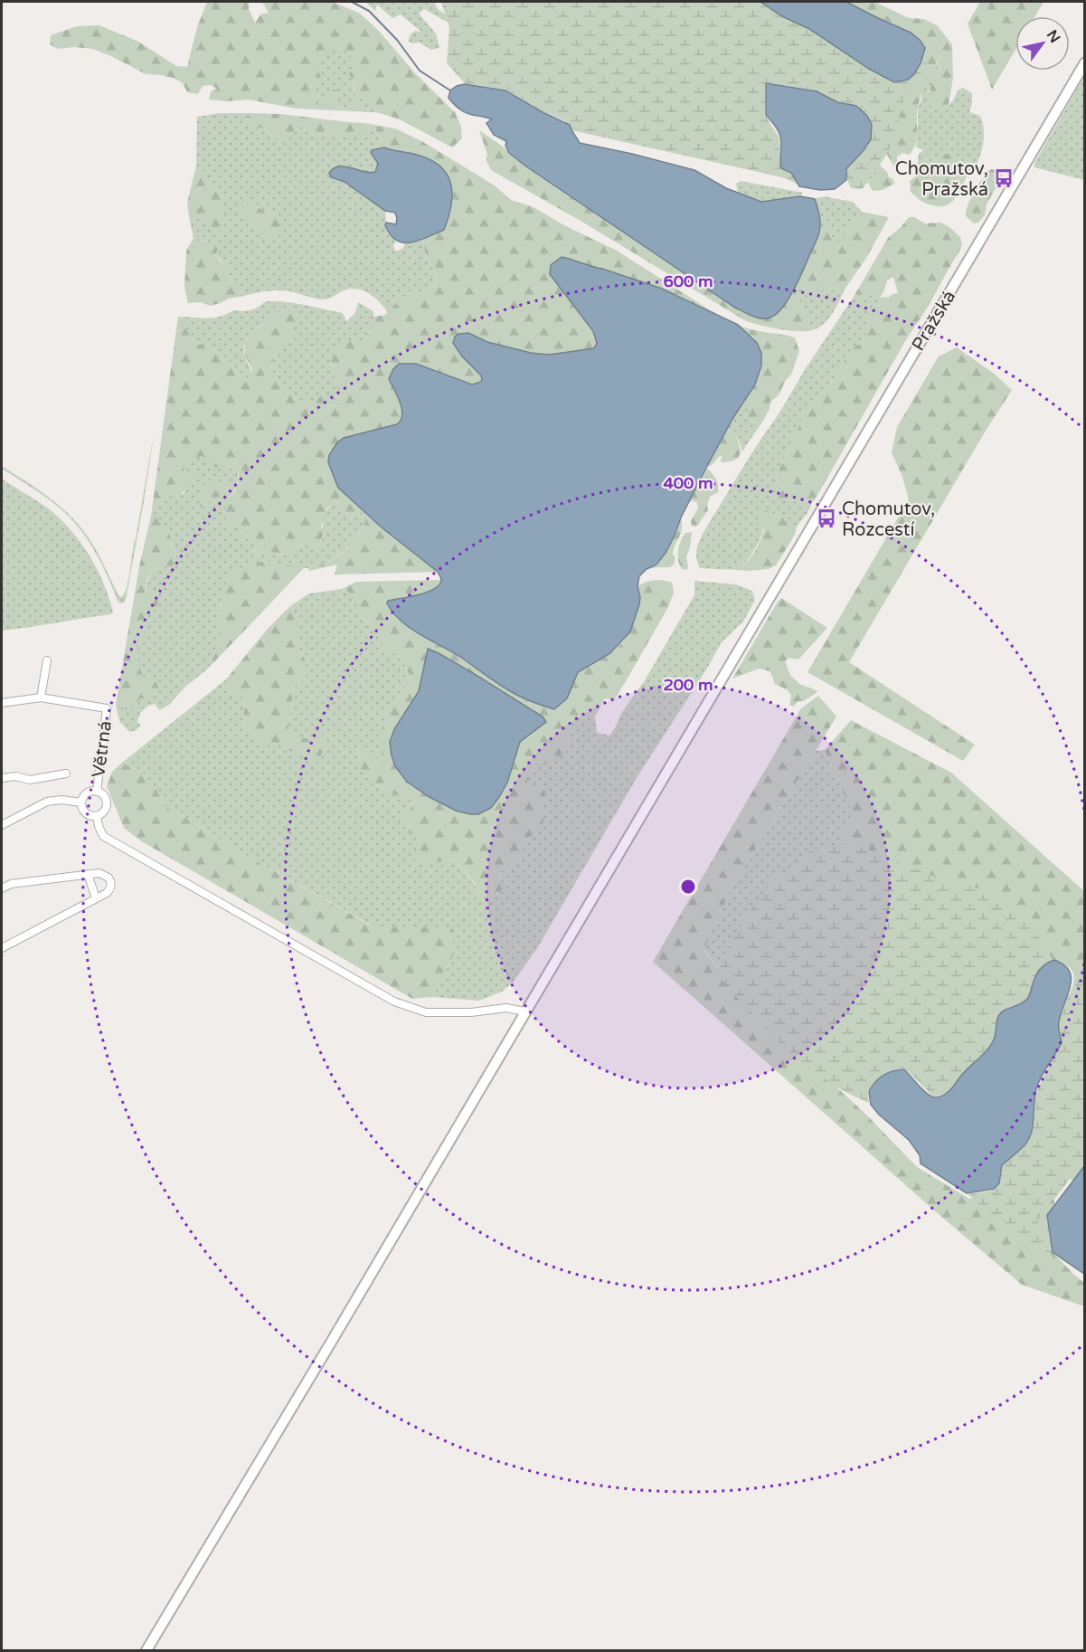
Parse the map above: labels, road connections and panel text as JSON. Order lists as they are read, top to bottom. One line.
{"streets":{"main road":["Pražská"],"street":["Větrná"]},"places":{"bus stop":["Chomutov, Pražská","Chomutov, Rozcestí"]},"north":"top right","rings":["600 m","400 m","200 m"]}
